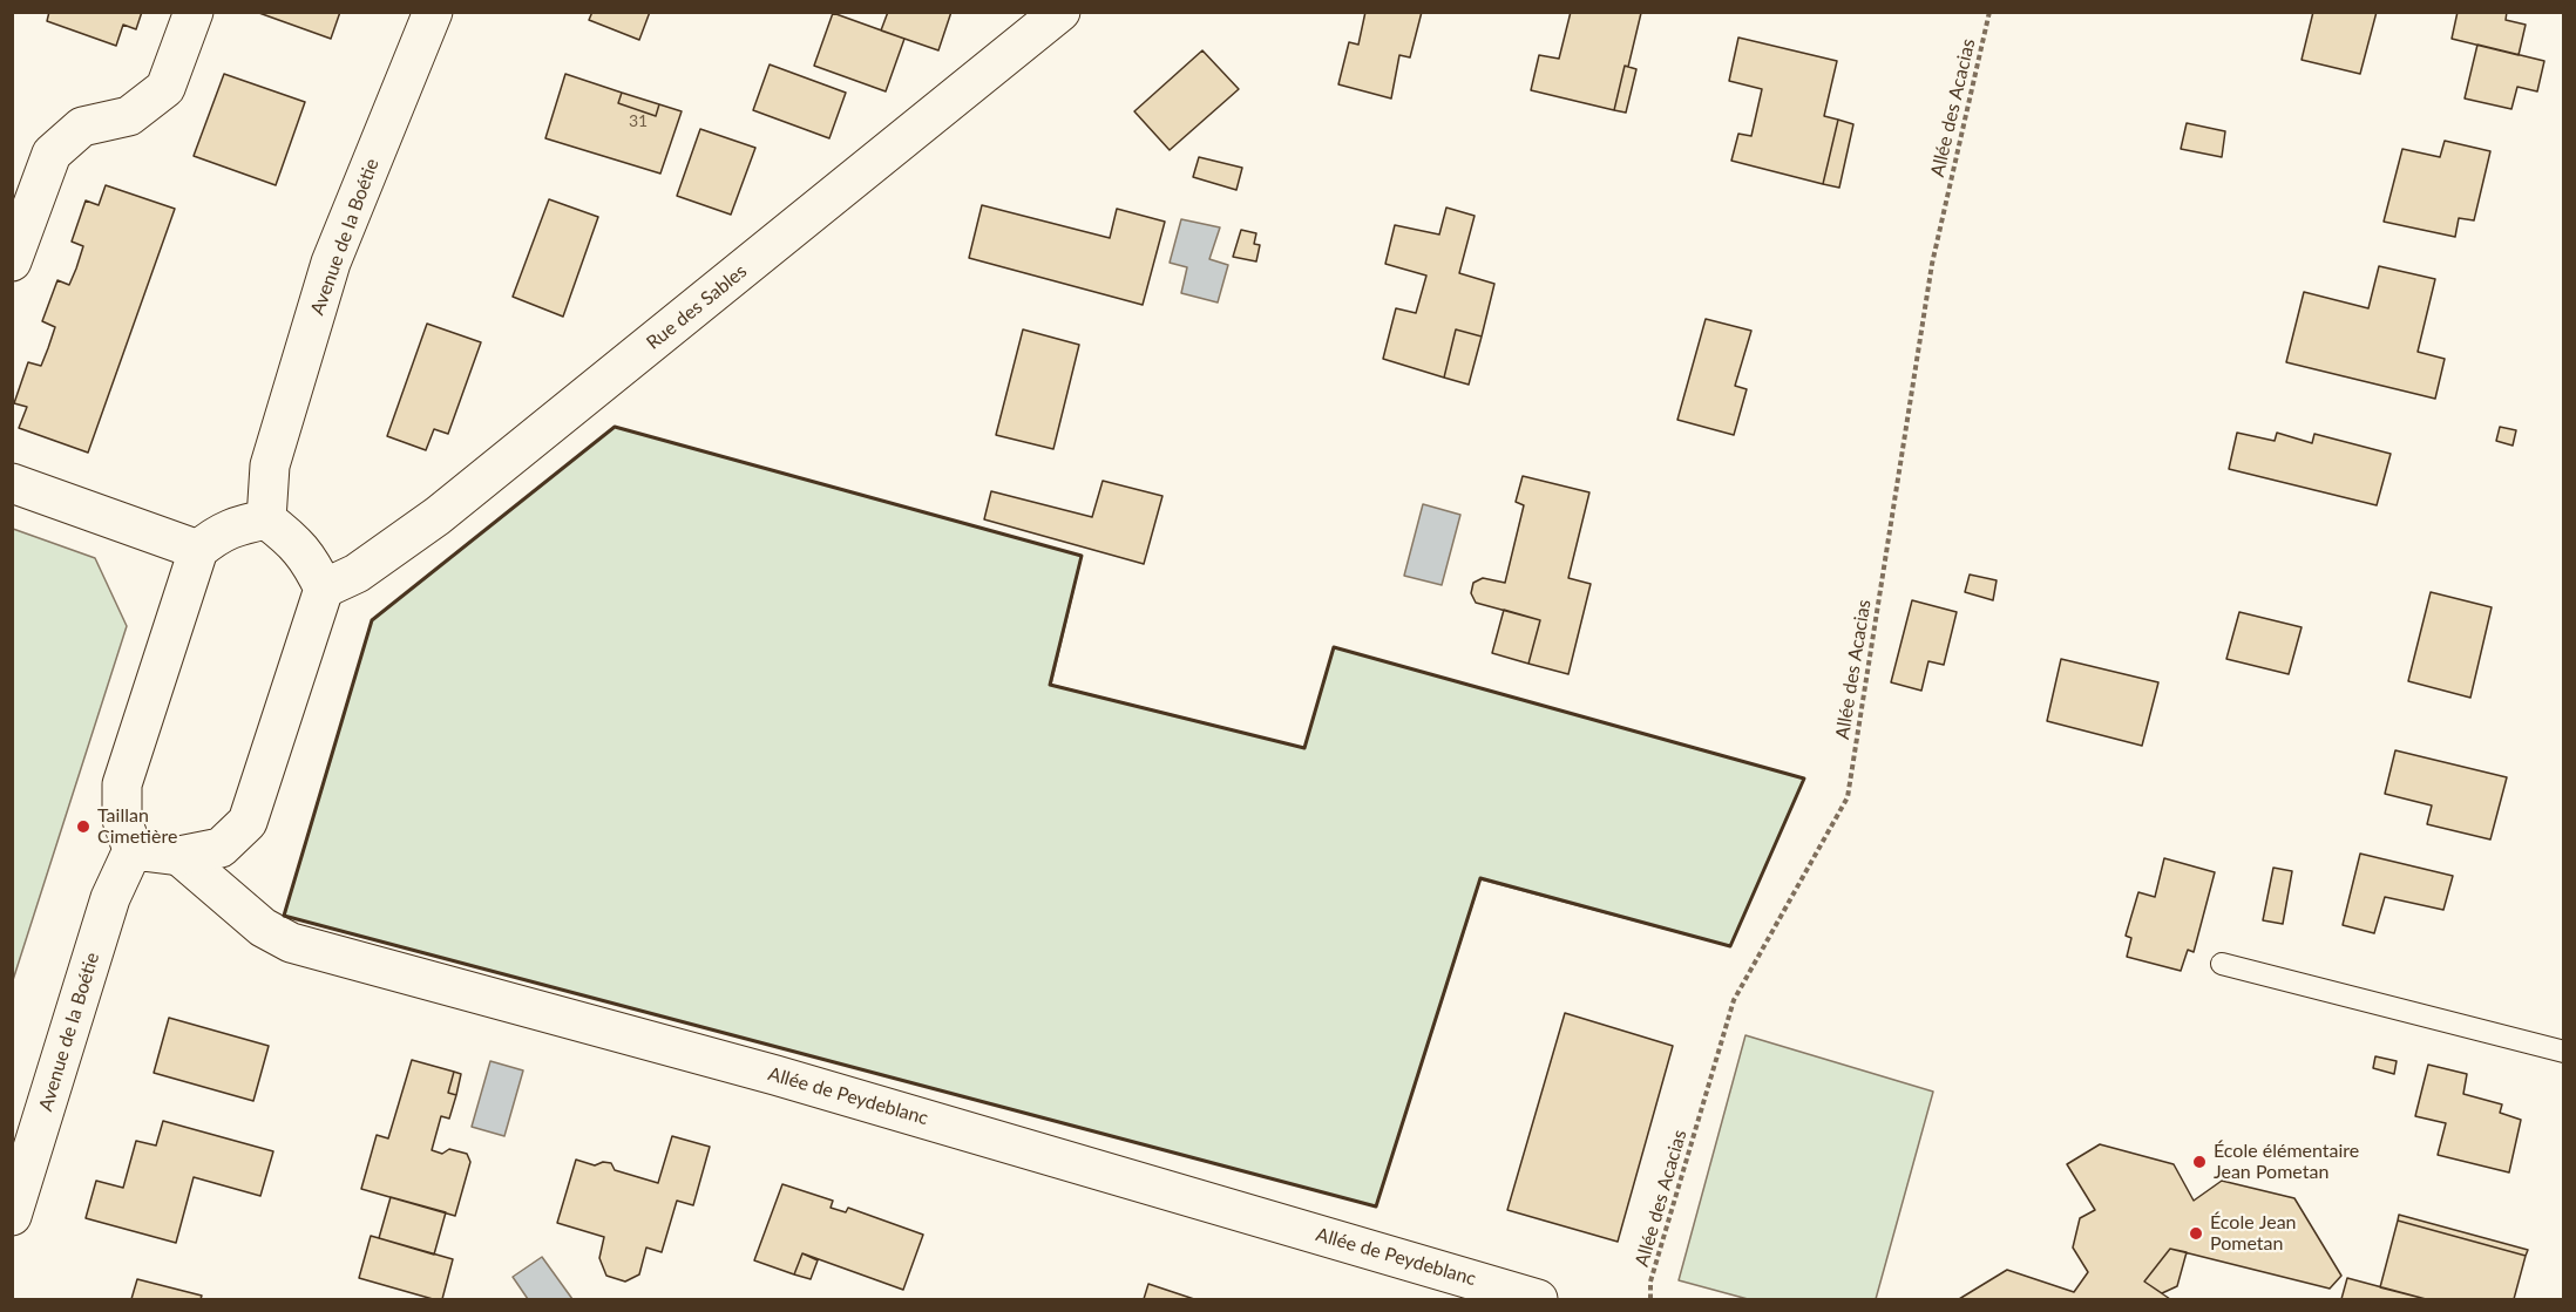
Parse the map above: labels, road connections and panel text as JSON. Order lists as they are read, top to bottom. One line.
{"streets":{"street":["Avenue de la Boétie","Rue des Sables","Allée de Peydeblanc"],"path":["Allée des Acacias"]},"places":["Taillan Cimetière","École élémentaire Jean Pometan","École Jean Pometan"],"house_numbers":["31"]}
